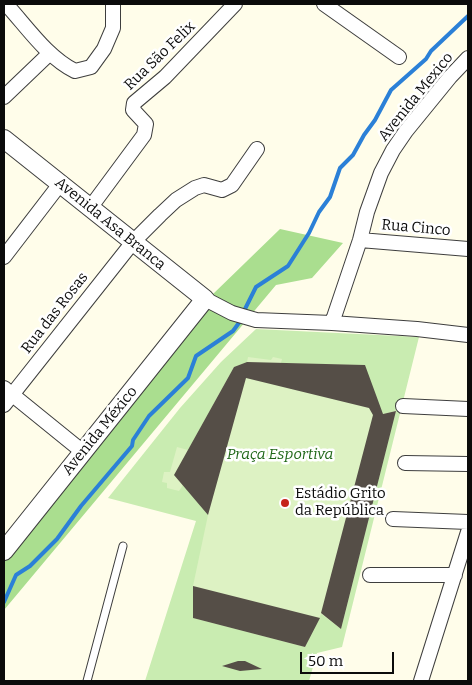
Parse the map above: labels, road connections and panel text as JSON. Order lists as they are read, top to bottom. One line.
{"streets":{"street":["Rua São Felix","Avenida Mexico","Avenida Asa Branca","Rua Cinco","Rua das Rosas","Avenida México"]},"crossings":[["Rua São Felix","Avenida Asa Branca"],["Avenida Mexico","Rua Cinco"],["Avenida Asa Branca","Rua das Rosas"],["Avenida Asa Branca","Avenida México"]],"parks":["Praça Esportiva"],"places":["Estádio Grito da República"],"scale_bar":"50 m"}
